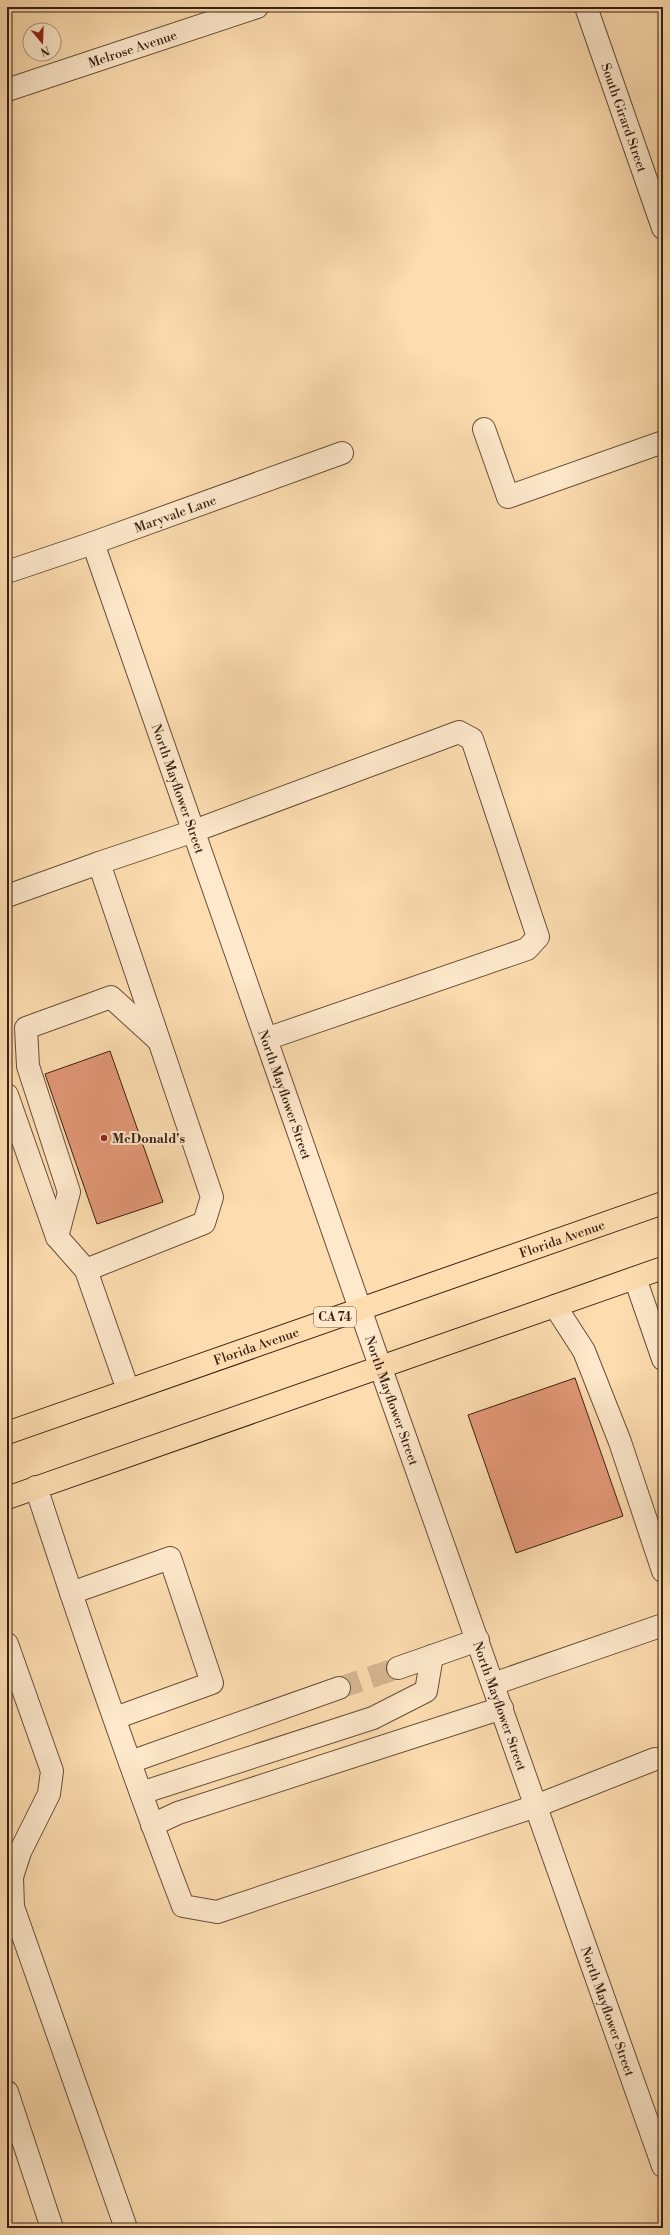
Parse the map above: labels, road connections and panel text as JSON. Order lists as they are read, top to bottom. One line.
{"streets":{"main road":["Florida Avenue","CA 74"],"street":["Melrose Avenue","South Girard Street","Maryvale Lane","North Mayflower Street"]},"crossings":[["Maryvale Lane","North Mayflower Street"],["North Mayflower Street","Florida Avenue"]],"places":["McDonald's"],"north":"bottom"}
